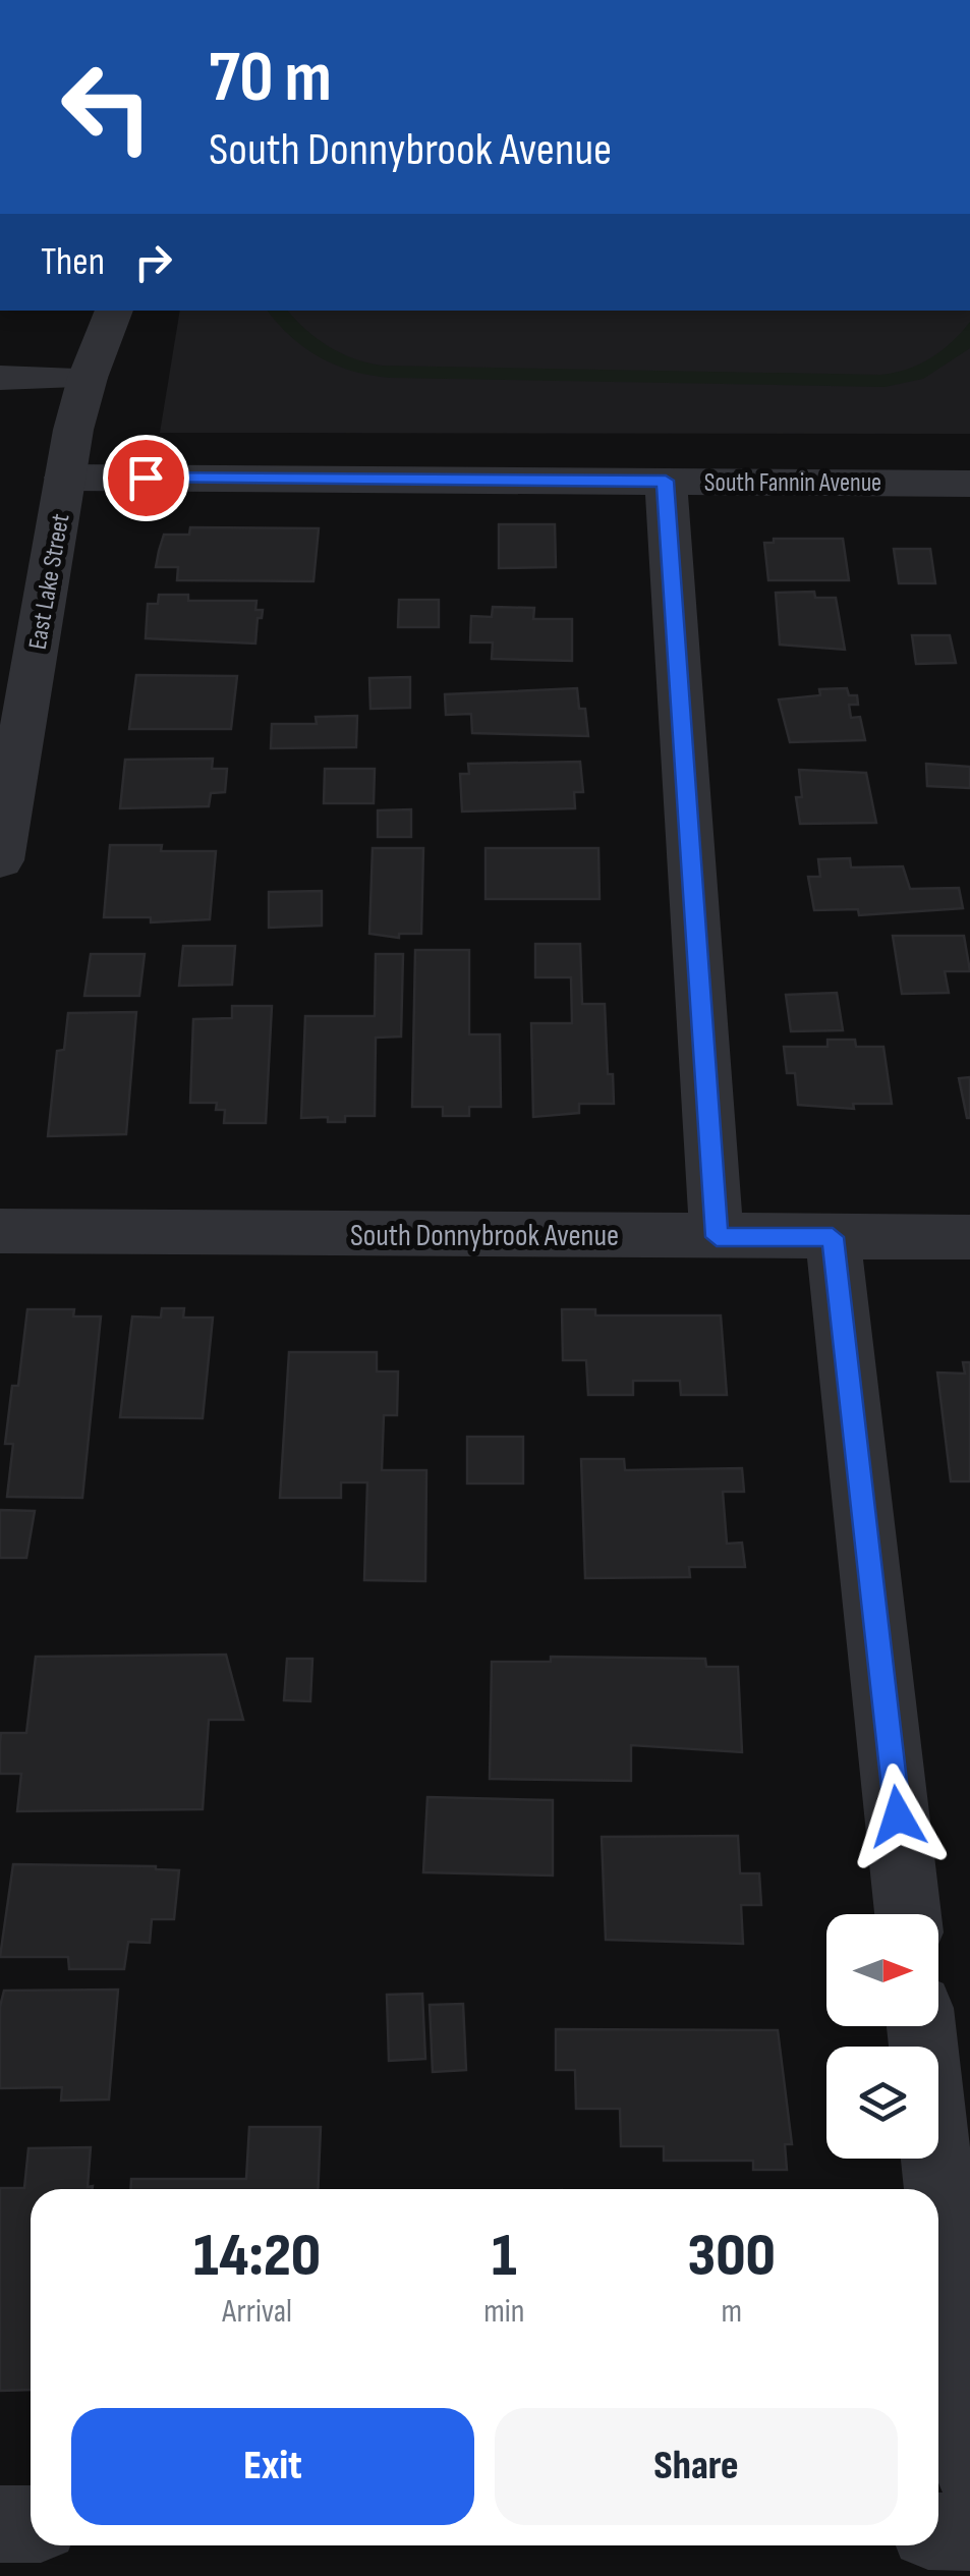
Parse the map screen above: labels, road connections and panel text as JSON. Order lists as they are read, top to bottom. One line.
{"streets":{"street":["South Fannin Avenue","East Lake Street","South Donnybrook Avenue"]},"crossings":[["South Fannin Avenue","East Lake Street"]],"north":"right","page":{"turn":["70 m","South Donnybrook Avenue"],"then":"Then","eta":["14:20","Arrival","1","min","300","m"],"buttons":["Exit","Share"]}}
